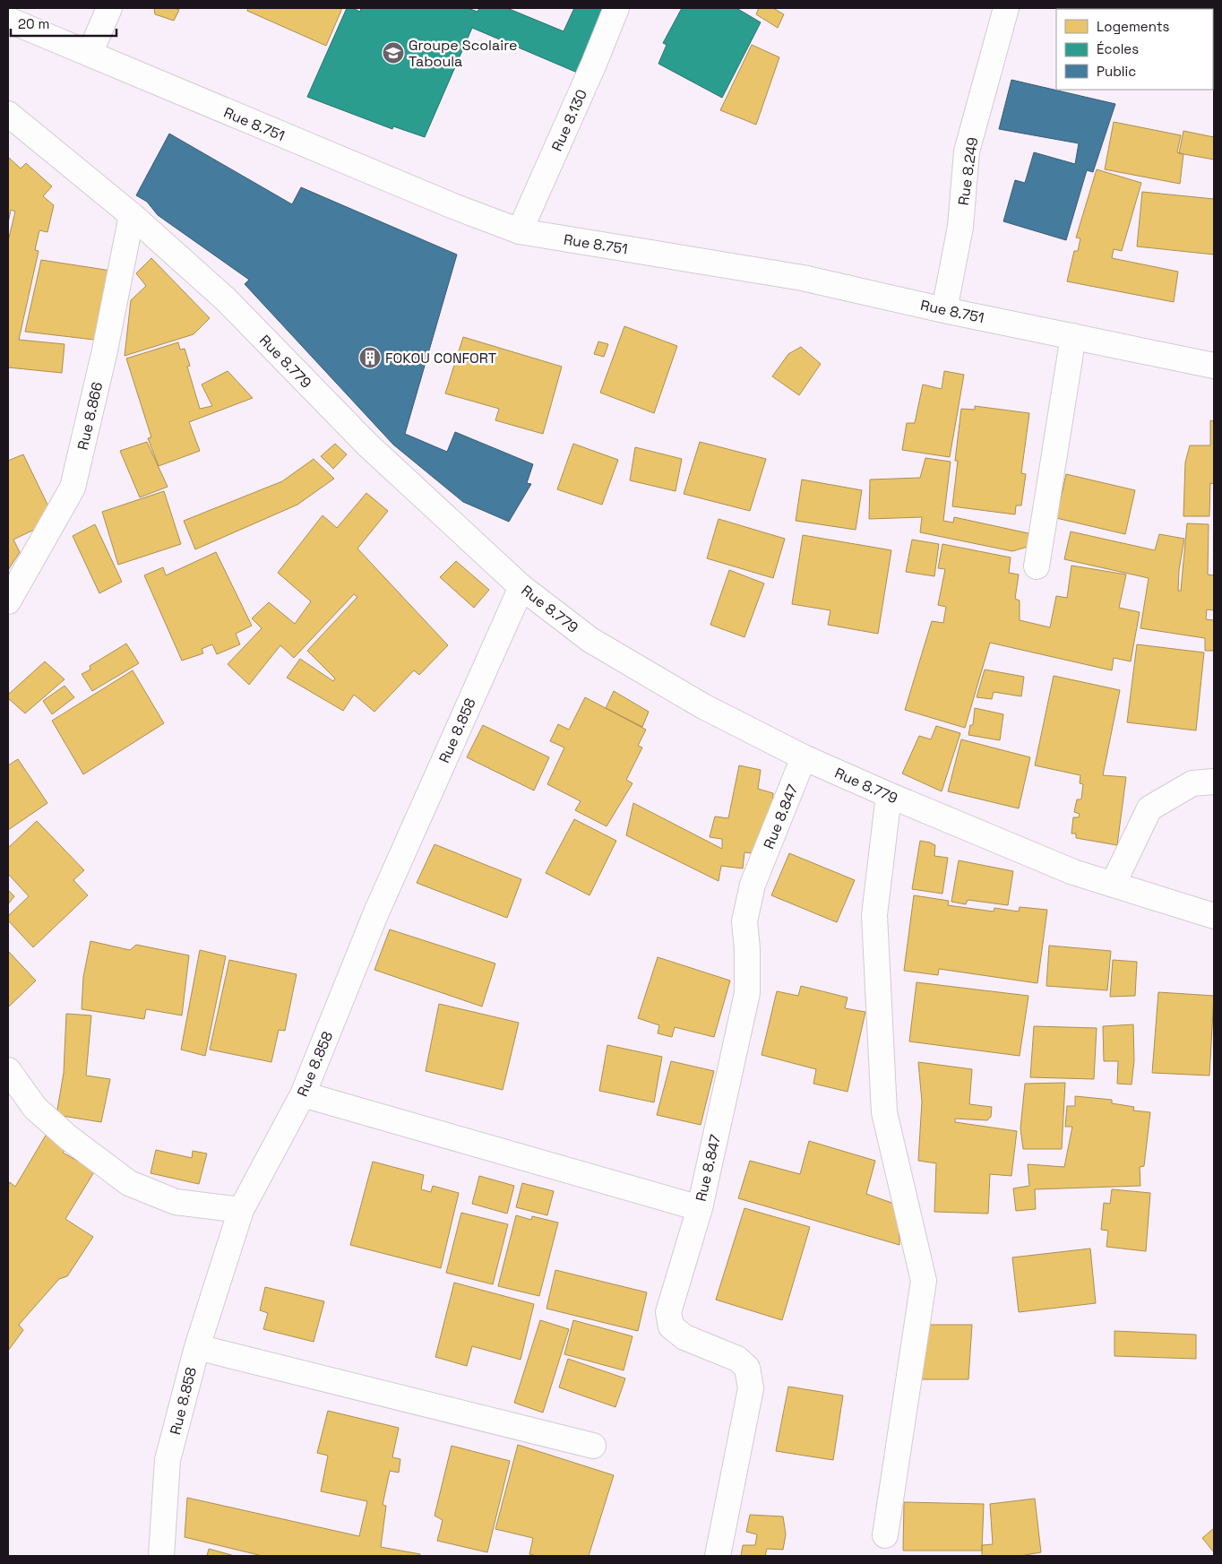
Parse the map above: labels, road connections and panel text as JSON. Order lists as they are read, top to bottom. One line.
{"streets":{"street":["Rue 8.130","Rue 8.751","Rue 8.249","Rue 8.779","Rue 8.866","Rue 8.858","Rue 8.847"]},"crossings":[["Rue 8.130","Rue 8.751"],["Rue 8.751","Rue 8.249"],["Rue 8.779","Rue 8.866"],["Rue 8.779","Rue 8.858"],["Rue 8.779","Rue 8.847"],["Rue 8.858","Rue 8.847"]],"places":{"school or university":["Groupe Scolaire Taboula"],"building":["FOKOU CONFORT"]},"legend":["Logements","Écoles","Public"],"scale_bar":"20 m"}
